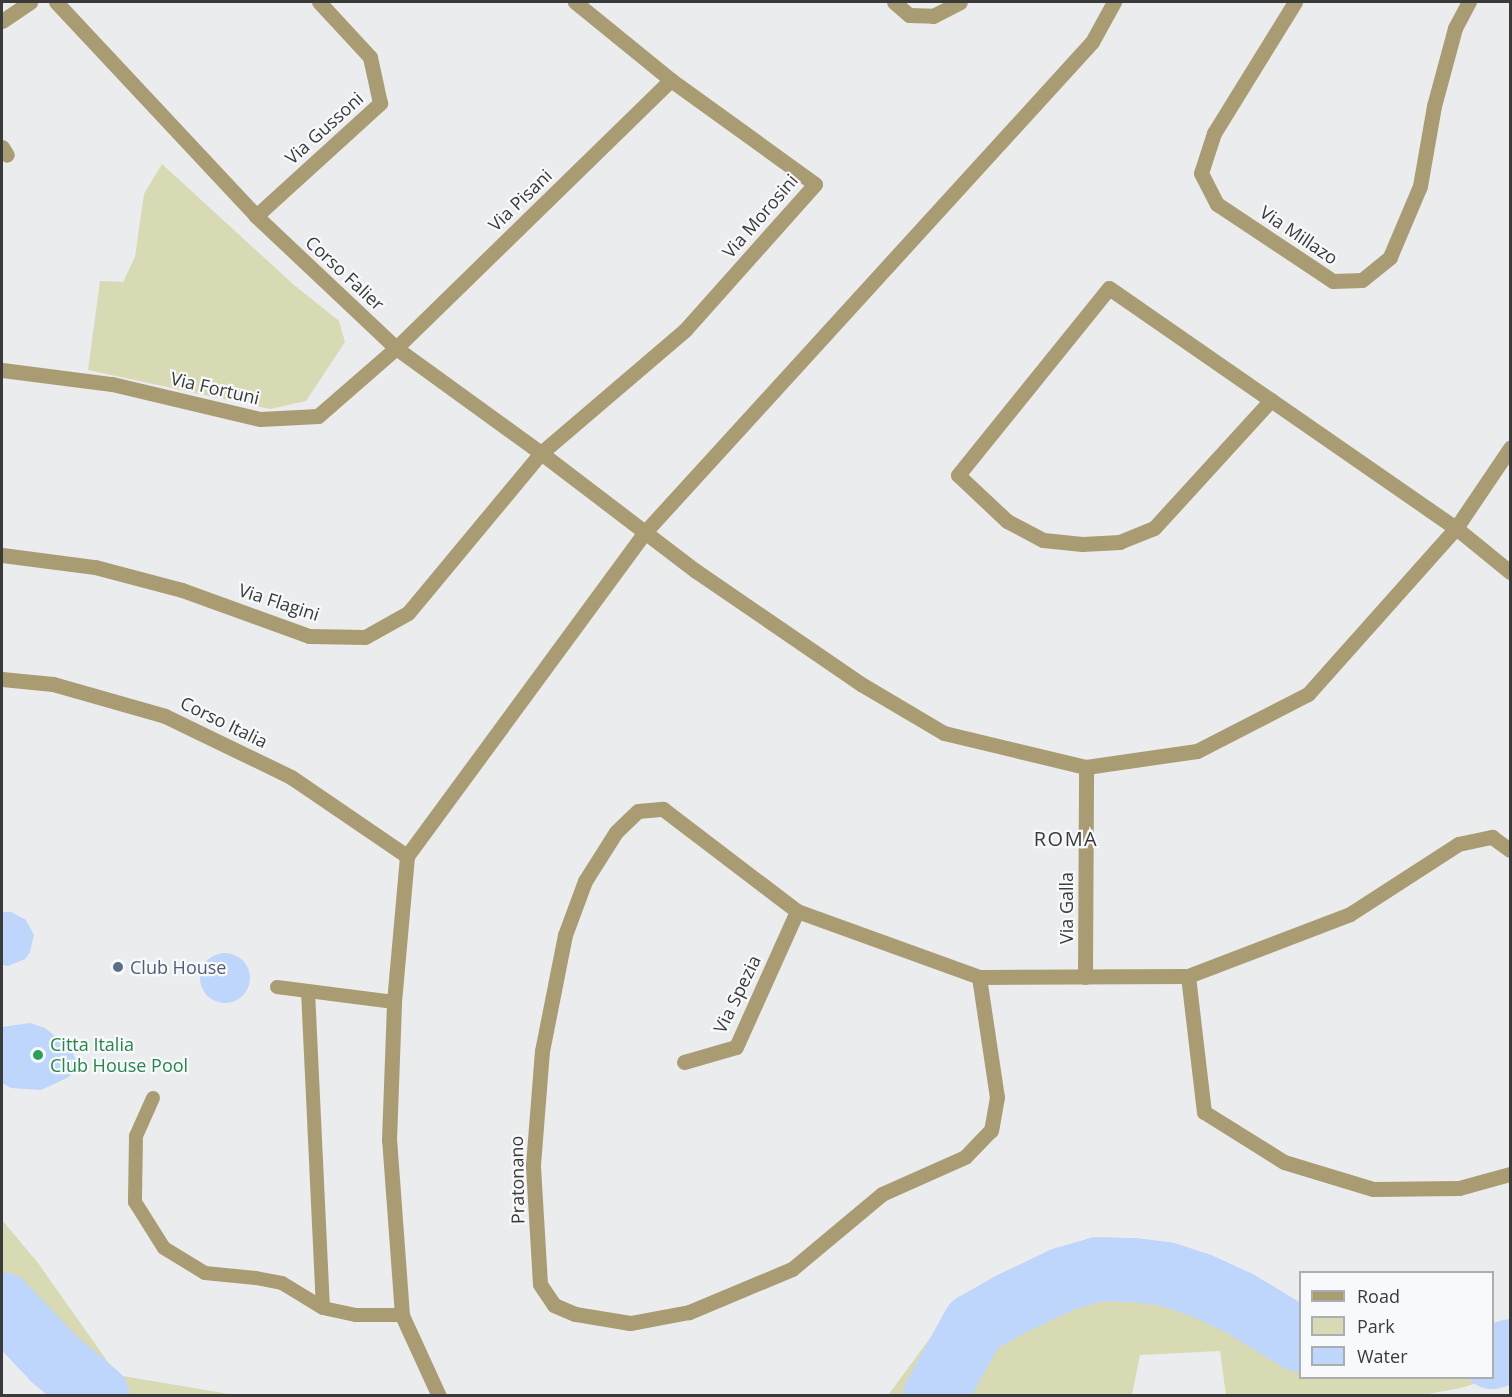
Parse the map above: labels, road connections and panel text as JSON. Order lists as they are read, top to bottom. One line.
{"streets":{"street":["Via Gussoni","Via Pisani","Via Morosini","Via Millazo","Corso Falier","Via Fortuni","Via Flagini","Corso Italia","Via Galla","Via Spezia","Pratonano"]},"crossings":[["Via Gussoni","Corso Falier"],["Via Pisani","Via Morosini"],["Via Pisani","Corso Falier"],["Via Pisani","Via Fortuni"],["Via Morosini","Corso Falier"],["Via Morosini","Via Flagini"],["Corso Falier","Via Fortuni"],["Corso Falier","Via Flagini"],["Corso Falier","Via Galla"],["Via Spezia","Pratonano"]],"districts":["ROMA"],"places":["Club House","Citta Italia Club House Pool"],"legend":["Road","Park","Water"]}
